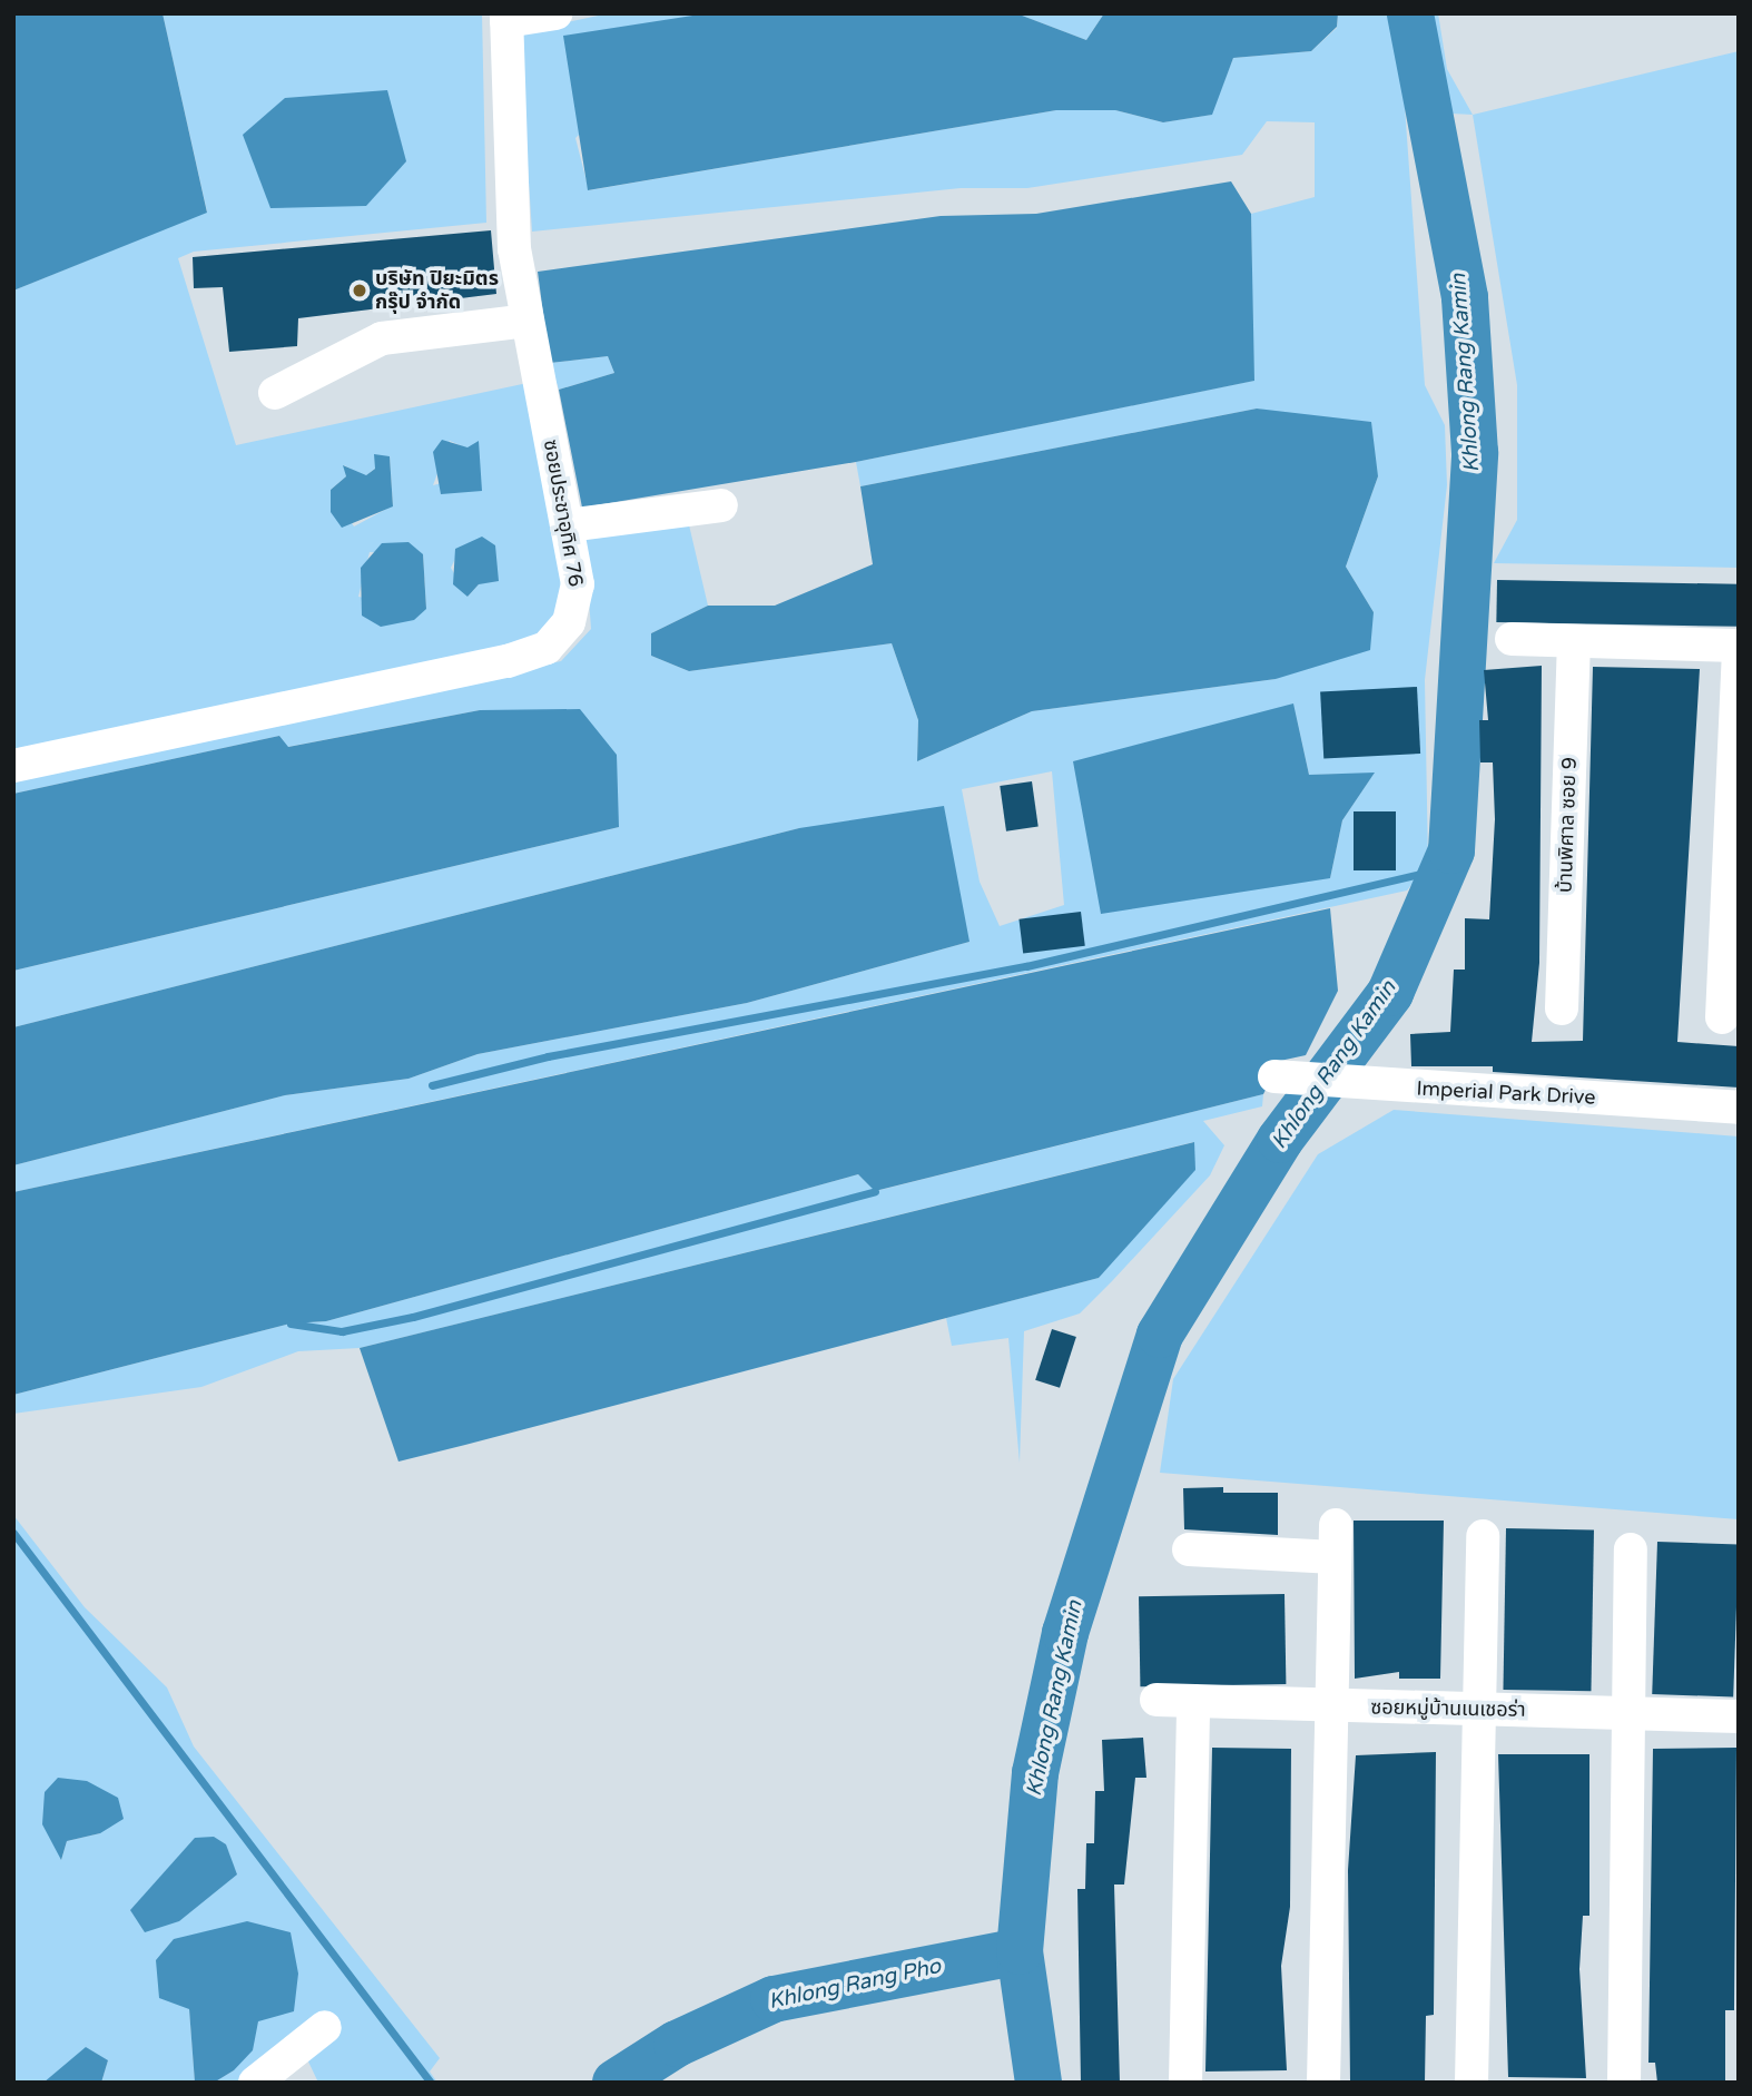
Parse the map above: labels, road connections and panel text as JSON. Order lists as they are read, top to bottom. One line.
{"streets":{"street":["ซอยประชาอุทิศ 76","บ้านพิศาล ซอย 9","Imperial Park Drive","ซอยหมู่บ้านเนเชอร่า"]},"water":["Khlong Rang Kamin","Khlong Rang Pho"],"places":["บริษัท ปิยะมิตร กรุ๊ป จำกัด"]}
